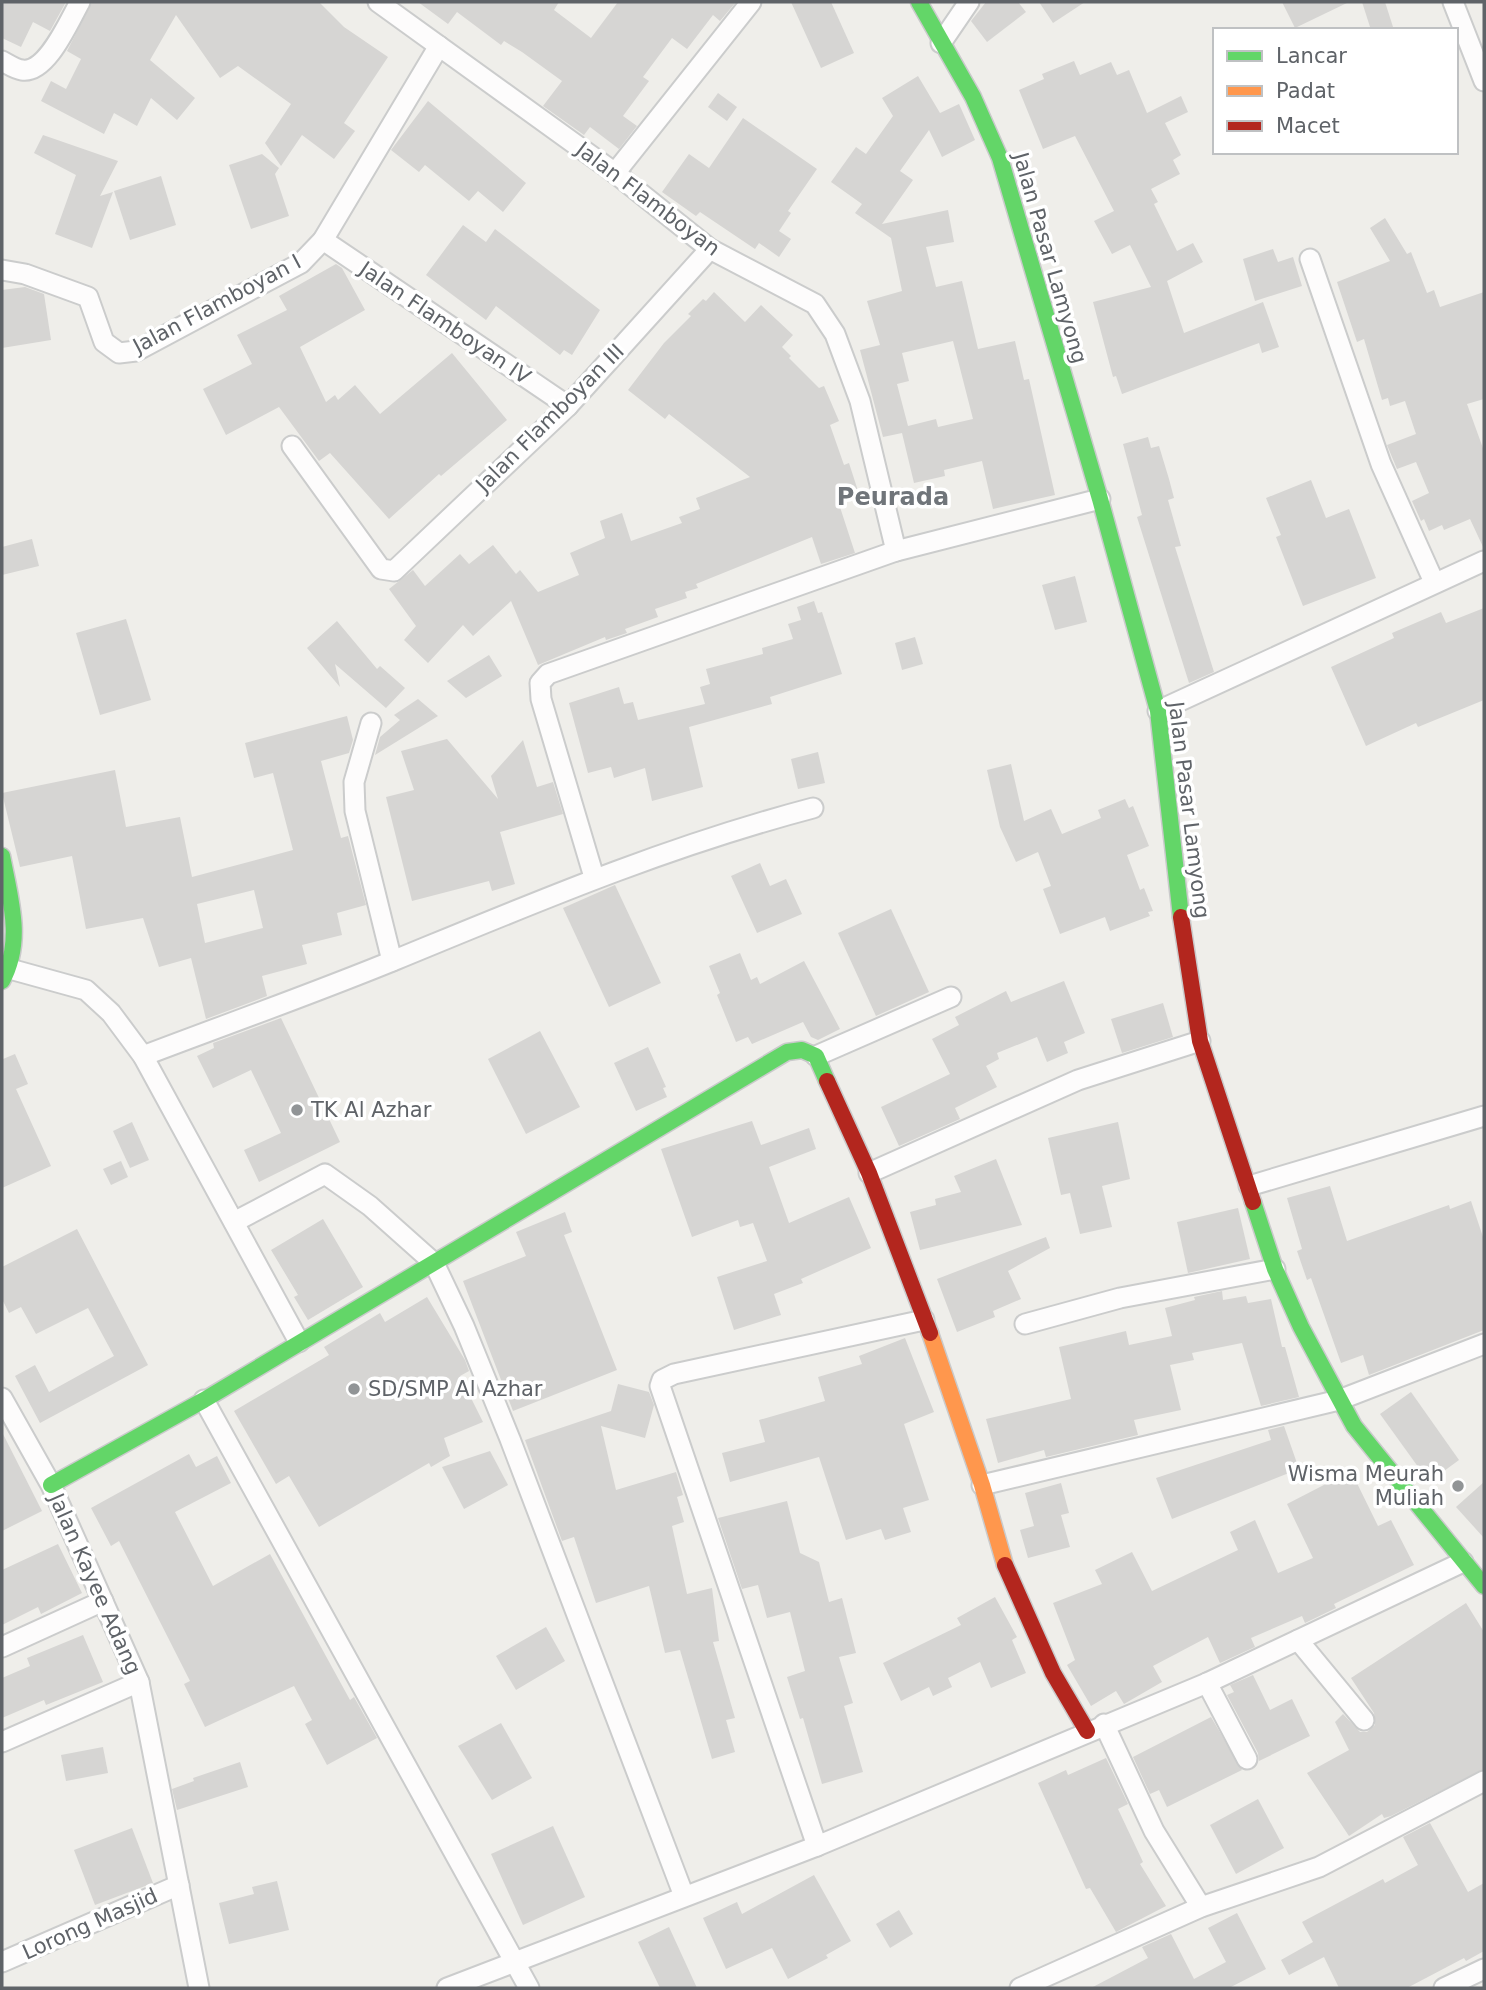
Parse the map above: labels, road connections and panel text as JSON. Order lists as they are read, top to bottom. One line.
{"streets":{"street":["Jalan Flamboyan","Jalan Pasar Lamyong","Jalan Flamboyan I","Jalan Flamboyan IV","Jalan Flamboyan III","Jalan Kayee Adang","Lorong Masjid"]},"crossings":[["Jalan Flamboyan","Jalan Flamboyan I"],["Jalan Flamboyan","Jalan Flamboyan III"],["Jalan Flamboyan I","Jalan Flamboyan IV"],["Jalan Flamboyan IV","Jalan Flamboyan III"],["Jalan Kayee Adang","Lorong Masjid"]],"districts":["Peurada"],"places":["TK Al Azhar","SD/SMP Al Azhar","Wisma Meurah Muliah"],"legend":["Lancar","Padat","Macet"]}
